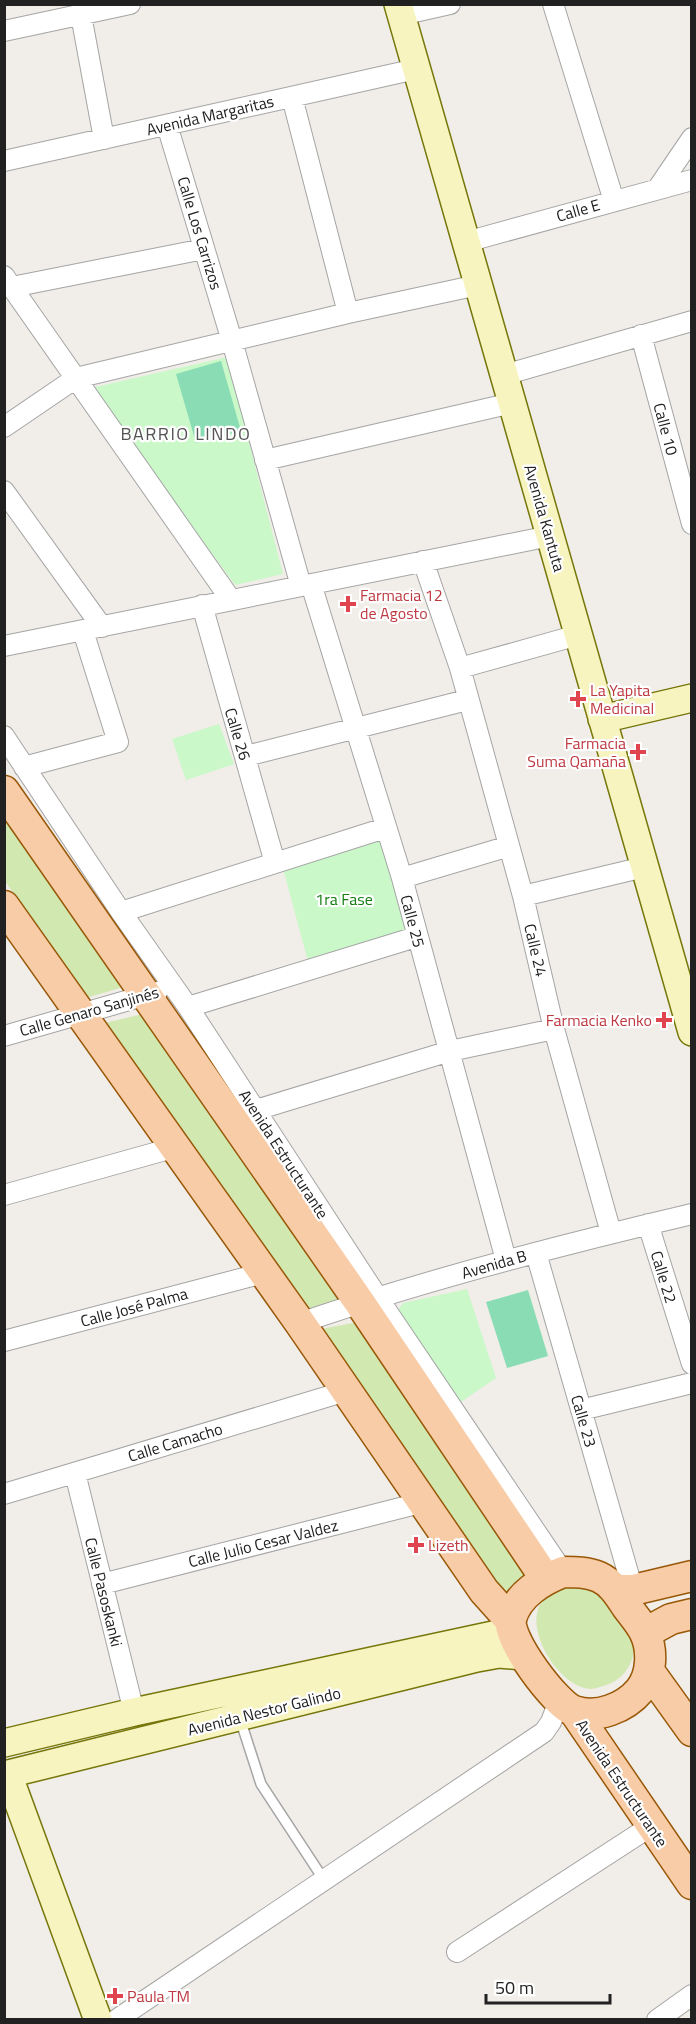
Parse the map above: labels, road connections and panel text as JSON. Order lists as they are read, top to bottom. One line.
{"streets":{"main road":["Avenida Estructurante"],"street":["Avenida Margaritas","Calle E","Calle Los Carrizos","Calle 10","Avenida Kantuta","Calle 26","Calle 25","Calle 24","Calle Genaro Sanjinés","Avenida B","Calle 22","Calle José Palma","Calle 23","Calle Camacho","Calle Julio Cesar Valdez","Calle Pasoskanki","Avenida Nestor Galindo"]},"crossings":[["Avenida Margaritas","Calle Los Carrizos"],["Avenida Margaritas","Avenida Kantuta"],["Calle E","Avenida Kantuta"],["Calle Los Carrizos","Calle 25"],["Calle 25","Avenida B"],["Calle 24","Avenida B"],["Calle Genaro Sanjinés","Avenida Estructurante"],["Avenida Estructurante","Avenida B"],["Avenida Estructurante","Calle 23"],["Avenida Estructurante","Avenida Nestor Galindo"],["Avenida B","Calle 22"],["Avenida B","Calle 23"],["Calle 23","Avenida Nestor Galindo"],["Calle Camacho","Calle Pasoskanki"],["Calle Julio Cesar Valdez","Calle Pasoskanki"],["Calle Pasoskanki","Avenida Nestor Galindo"]],"districts":["BARRIO LINDO"],"parks":["1ra Fase"],"places":{"health":["Farmacia 12 de Agosto","La Yapita Medicinal","Farmacia Suma Qamaña","Farmacia Kenko","Lizeth","Paula TM"]},"scale_bar":"50 m"}
